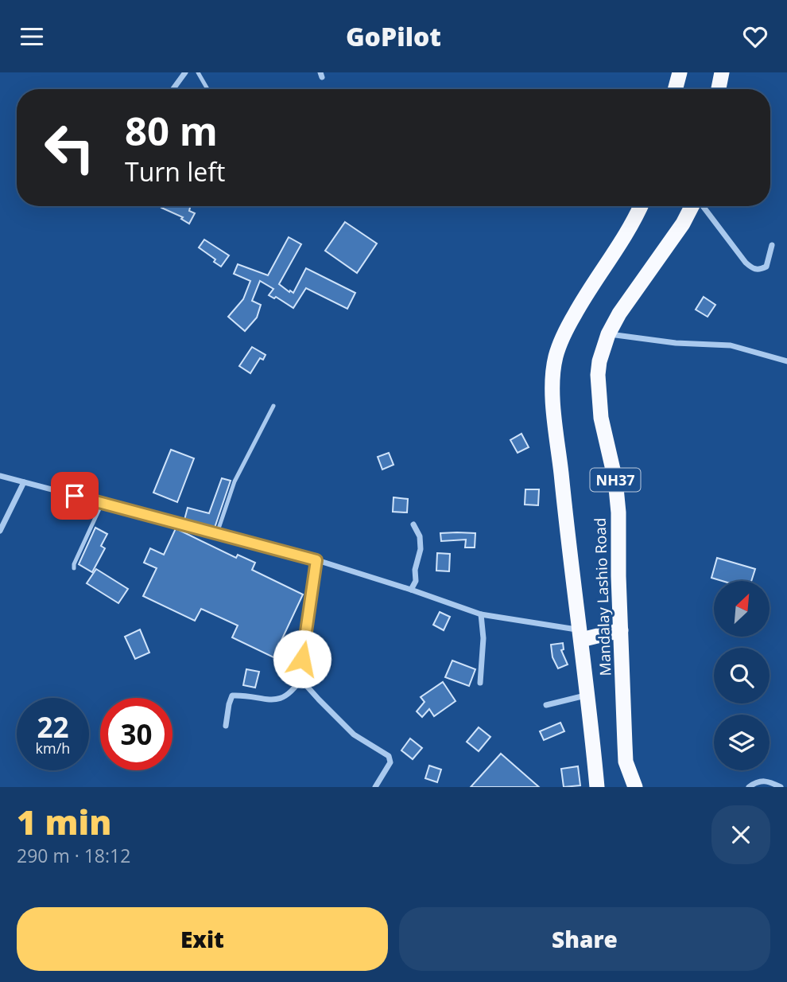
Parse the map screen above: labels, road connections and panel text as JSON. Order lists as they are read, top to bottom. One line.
{"streets":{"highway":["NH37","Mandalay Lashio Road"]},"north":"top right","page":{"header":"GoPilot","turn":["80 m","Turn left"],"speed":"22 km/h","limit":"30","heading":["1 min","290 m · 18:12"],"buttons":["Exit","Share"]}}
